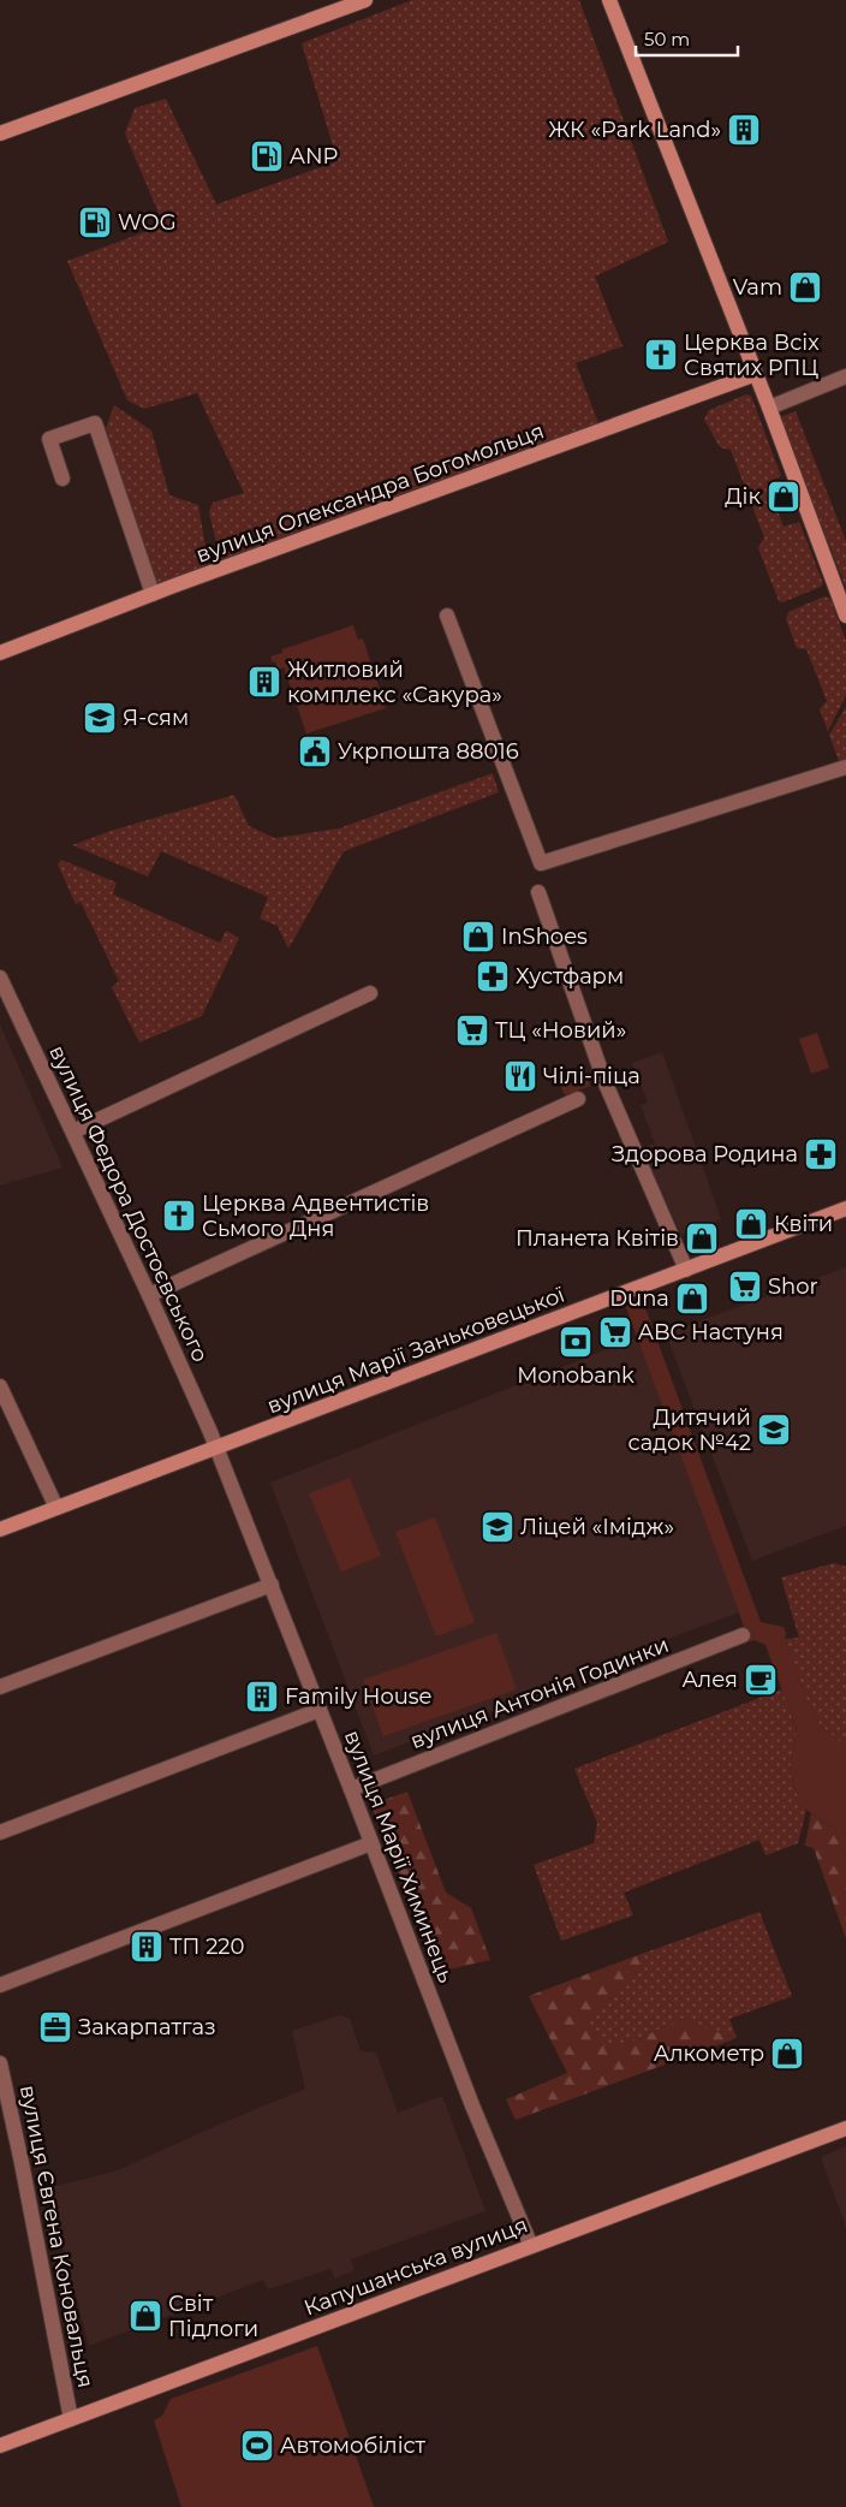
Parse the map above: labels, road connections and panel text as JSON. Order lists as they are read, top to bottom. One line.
{"streets":{"street":["вулиця Олександра Богомольця","вулиця Федора Достоєвського","вулиця Марії Заньковецької","вулиця Антонія Годинки","вулиця Марії Химинець","вулиця Євгена Коновальця","Капушанська вулиця"]},"crossings":[["вулиця Федора Достоєвського","вулиця Марії Заньковецької"],["вулиця Федора Достоєвського","вулиця Марії Химинець"],["вулиця Марії Заньковецької","вулиця Марії Химинець"],["вулиця Антонія Годинки","вулиця Марії Химинець"],["вулиця Марії Химинець","Капушанська вулиця"],["вулиця Євгена Коновальця","Капушанська вулиця"]],"places":{"building":["ЖК «Park Land»","Житловий комплекс «Сакура»","Family House","ТП 220"],"fuel station":["ANP","WOG"],"shop":["Vam","Дік","InShoes","Квіти","Планета Квітів","Duna","Алкометр","Світ Підлоги"],"church":["Церква Всіх Святих РПЦ","Церква Адвентистів Сьмого Дня"],"school or university":["Я-сям","Дитячий садок №42","Ліцей «Імідж»"],"public building":["Укрпошта 88016"],"pharmacy":["Хустфарм","Здорова Родина"],"supermarket":["ТЦ «Новий»","Shor","ABC Настуня"],"restaurant":["Чілі-піца"],"bank":["Monobank"],"cafe":["Алея"],"office":["Закарпатгаз"],"sports":["Автомобіліст"]},"scale_bar":"50 m"}
